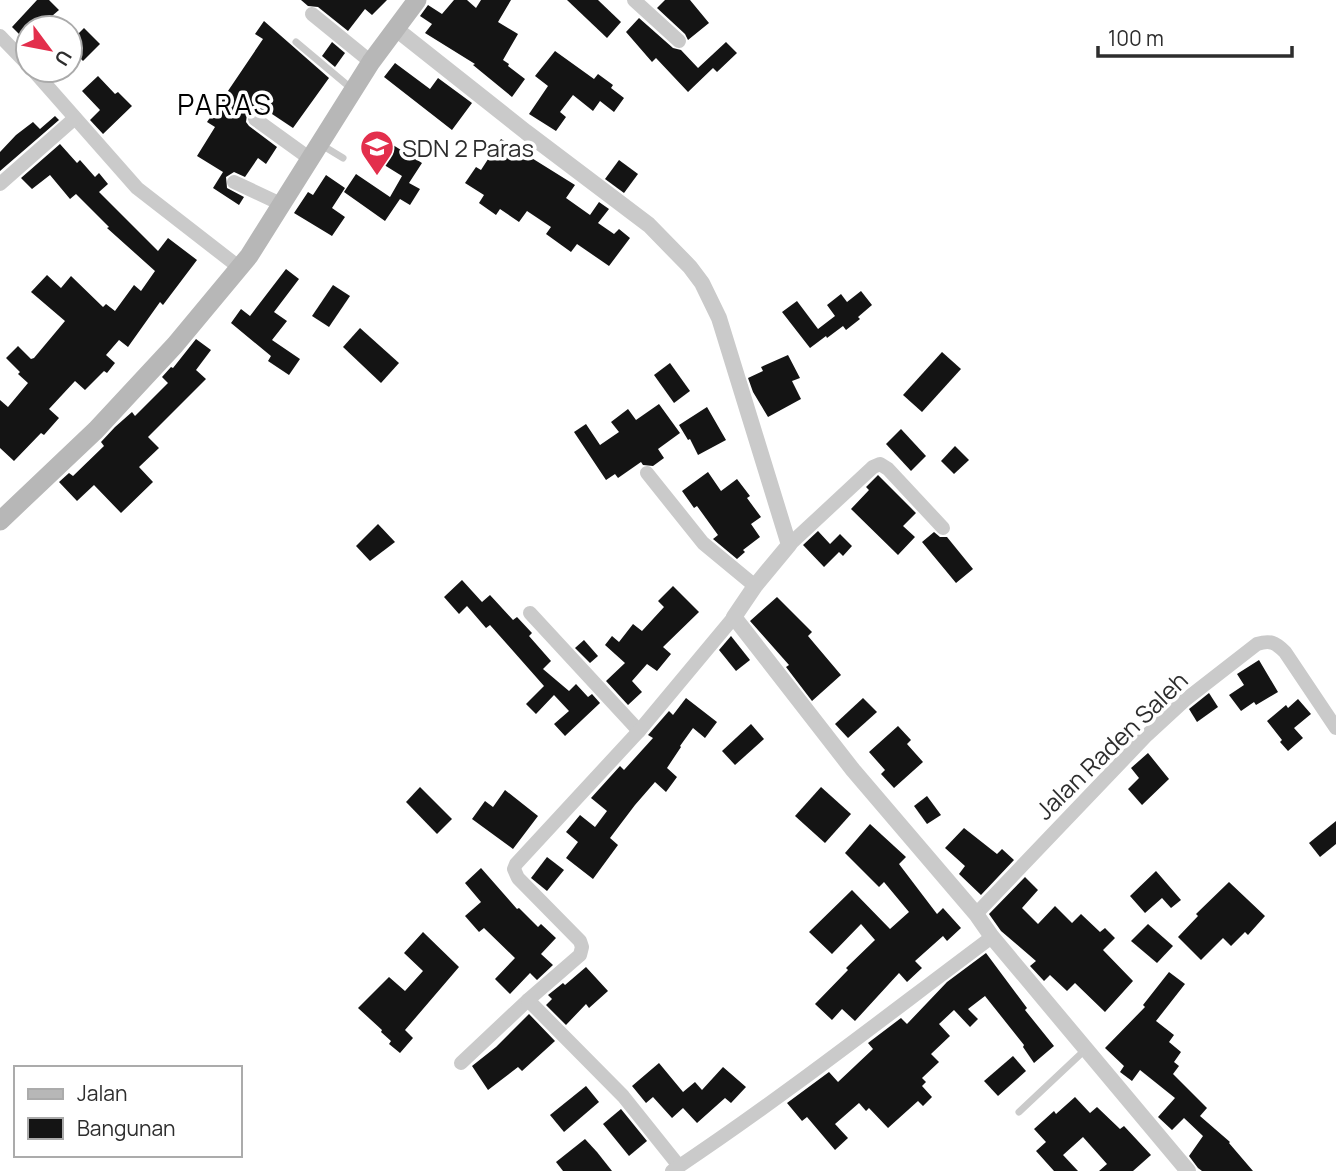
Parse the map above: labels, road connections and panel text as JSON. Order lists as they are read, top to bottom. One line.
{"streets":{"street":["Jalan Raden Saleh"]},"districts":["PARAS"],"places":{"school or university":["SDN 2 Paras"]},"legend":["Jalan","Bangunan"],"scale_bar":"100 m","north":"bottom right"}
